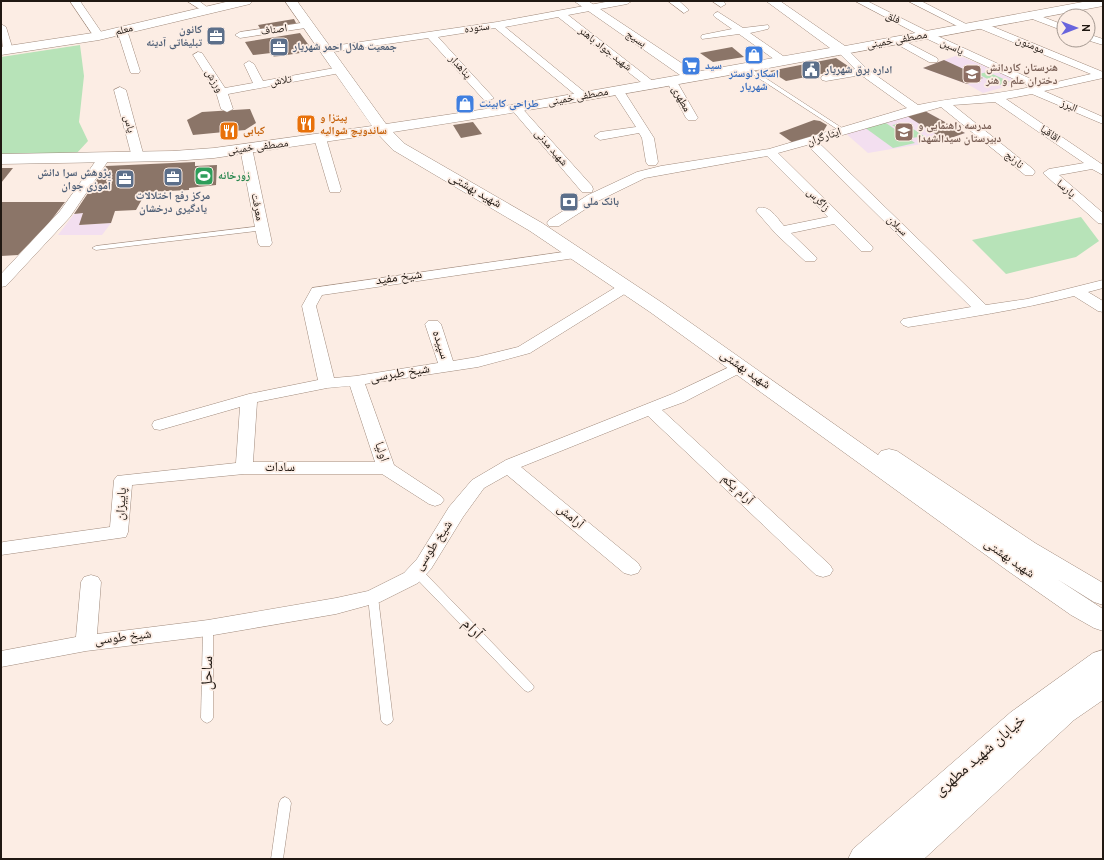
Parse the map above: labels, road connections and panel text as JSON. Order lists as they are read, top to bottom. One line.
{"streets":{"main road":["معلم","بسیج","مصطفی خمینی","شهید بهشتی","خیابان شهید مطهری"],"street":["فلق","ستوده","اصناف","مومنون","یاسین","شهید جواد باهنر","پناهدار","ورزش","تلاش","مطهری","البرز","یاس","اقاقیا","ایثارگران","شهید مدنی","نارنج","پارسا","زاگرس","معرفت","سبلان","شیخ مفید","سپیده","شیخ طبرسی","اولیا","سادات","آرام یکم","پاییزان","آرامش","شیخ طوسی"],"lane":["آرام","ساحل"]},"crossings":[["فلق","مصطفی خمینی"],["فلق","یاسین"],["ستوده","بسیج"],["ستوده","شهید جواد باهنر"],["ستوده","پناهدار"],["ستوده","شهید بهشتی"],["اصناف","شهید بهشتی"],["بسیج","مصطفی خمینی"],["مصطفی خمینی","مومنون"],["مصطفی خمینی","یاسین"],["مصطفی خمینی","شهید جواد باهنر"],["مصطفی خمینی","مطهری"],["مصطفی خمینی","یاس"],["مصطفی خمینی","شهید مدنی"],["مصطفی خمینی","شهید بهشتی"],["مصطفی خمینی","معرفت"],["مومنون","ایثارگران"],["یاسین","البرز"],["یاسین","ایثارگران"],["ورزش","تلاش"],["تلاش","شهید بهشتی"],["البرز","ایثارگران"],["اقاقیا","ایثارگران"],["اقاقیا","پارسا"],["ایثارگران","نارنج"],["ایثارگران","شهید بهشتی"],["ایثارگران","زاگرس"],["ایثارگران","سبلان"],["شهید بهشتی","شیخ مفید"],["شهید بهشتی","شیخ طبرسی"],["شهید بهشتی","شیخ طوسی"],["شیخ مفید","شیخ طبرسی"],["سپیده","شیخ طبرسی"],["شیخ طبرسی","اولیا"],["اولیا","سادات"],["سادات","پاییزان"],["آرام یکم","شیخ طوسی"],["آرامش","شیخ طوسی"],["شیخ طوسی","آرام"],["شیخ طوسی","ساحل"]],"places":{"office":["کانون تبلیغاتی آدینه","جمعیت هلال احمر شهریار","مرکز رفع اختلالات یادگیری درخشان","پژوهش سرا دانش آموزی جوان"],"shop":["اسکار لوستر شهریار","طراحی کابینت"],"supermarket":["سید"],"public building":["اداره برق شهریار"],"school or university":["هنرستان کاردانش دختران علم و هنر","مدرسه راهنمایی و دبیرستان سیدالشهدا"],"restaurant":["پیتزا و ساندویچ شوالیه","کبابی"],"sports":["زورخانه"],"bank":["بانک ملی"]},"north":"right"}
